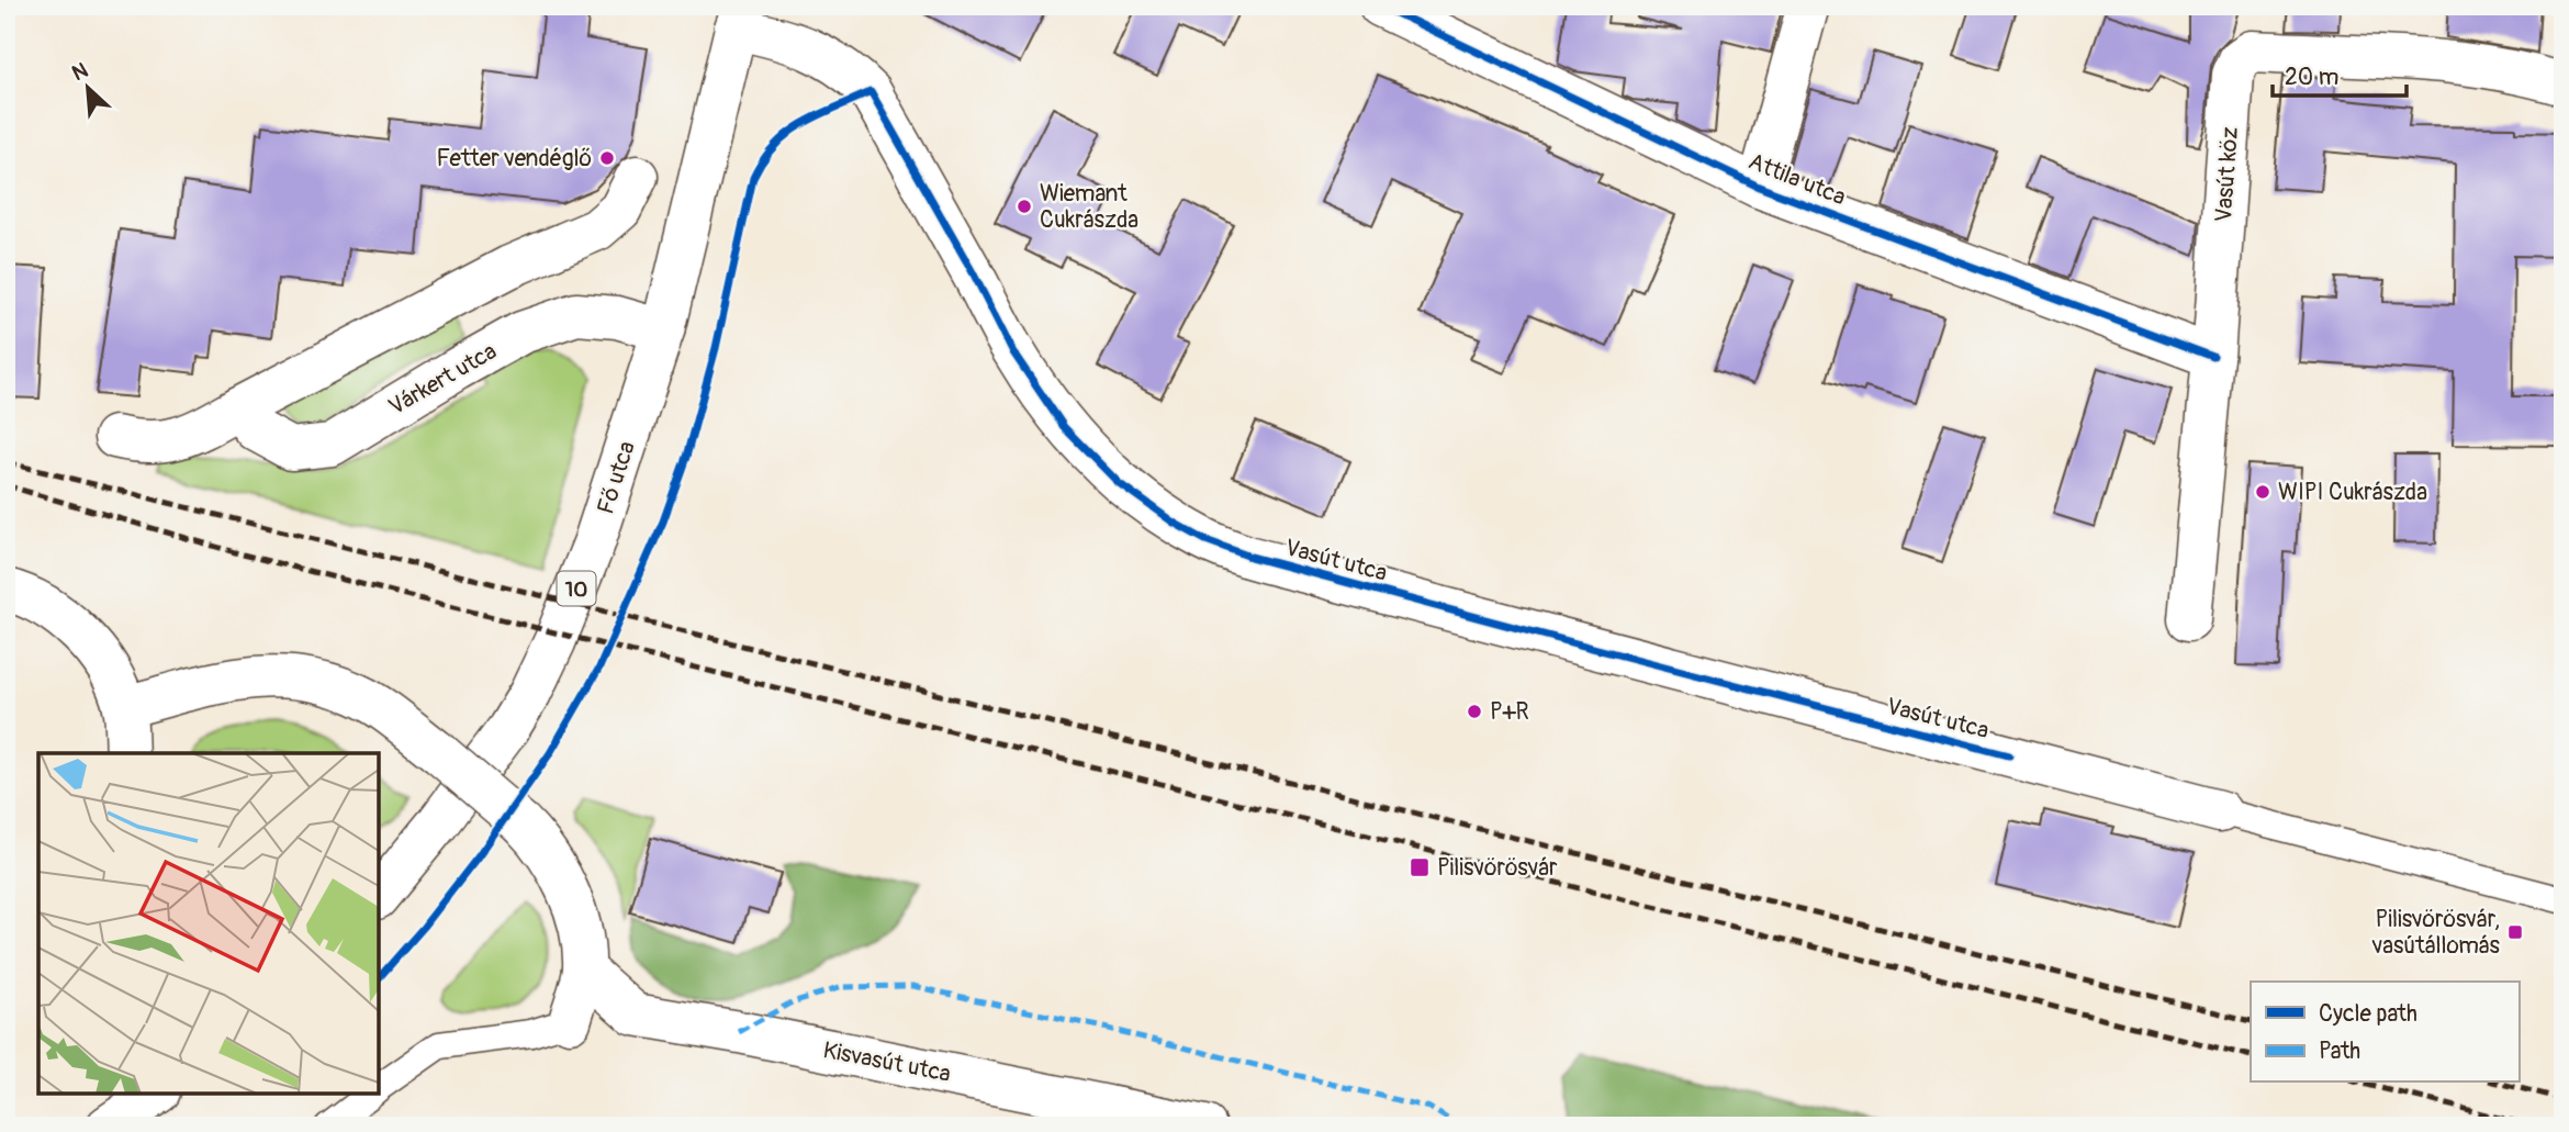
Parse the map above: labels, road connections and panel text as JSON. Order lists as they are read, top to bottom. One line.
{"streets":{"street":["Vasút köz","Attila utca","Várkert utca","Fő utca","Vasút utca","10","Kisvasút utca"]},"crossings":[["Vasút köz","Attila utca"],["Várkert utca","Fő utca"],["Fő utca","Vasút utca"]],"places":{"other":["Fetter vendéglő","Wiemant Cukrászda","WIPI Cukrászda","P+R"],"transit":["Pilisvörösvár","Pilisvörösvár, vasútállomás"]},"legend":["Cycle path","Path"],"scale_bar":"20 m","north":"top left"}
